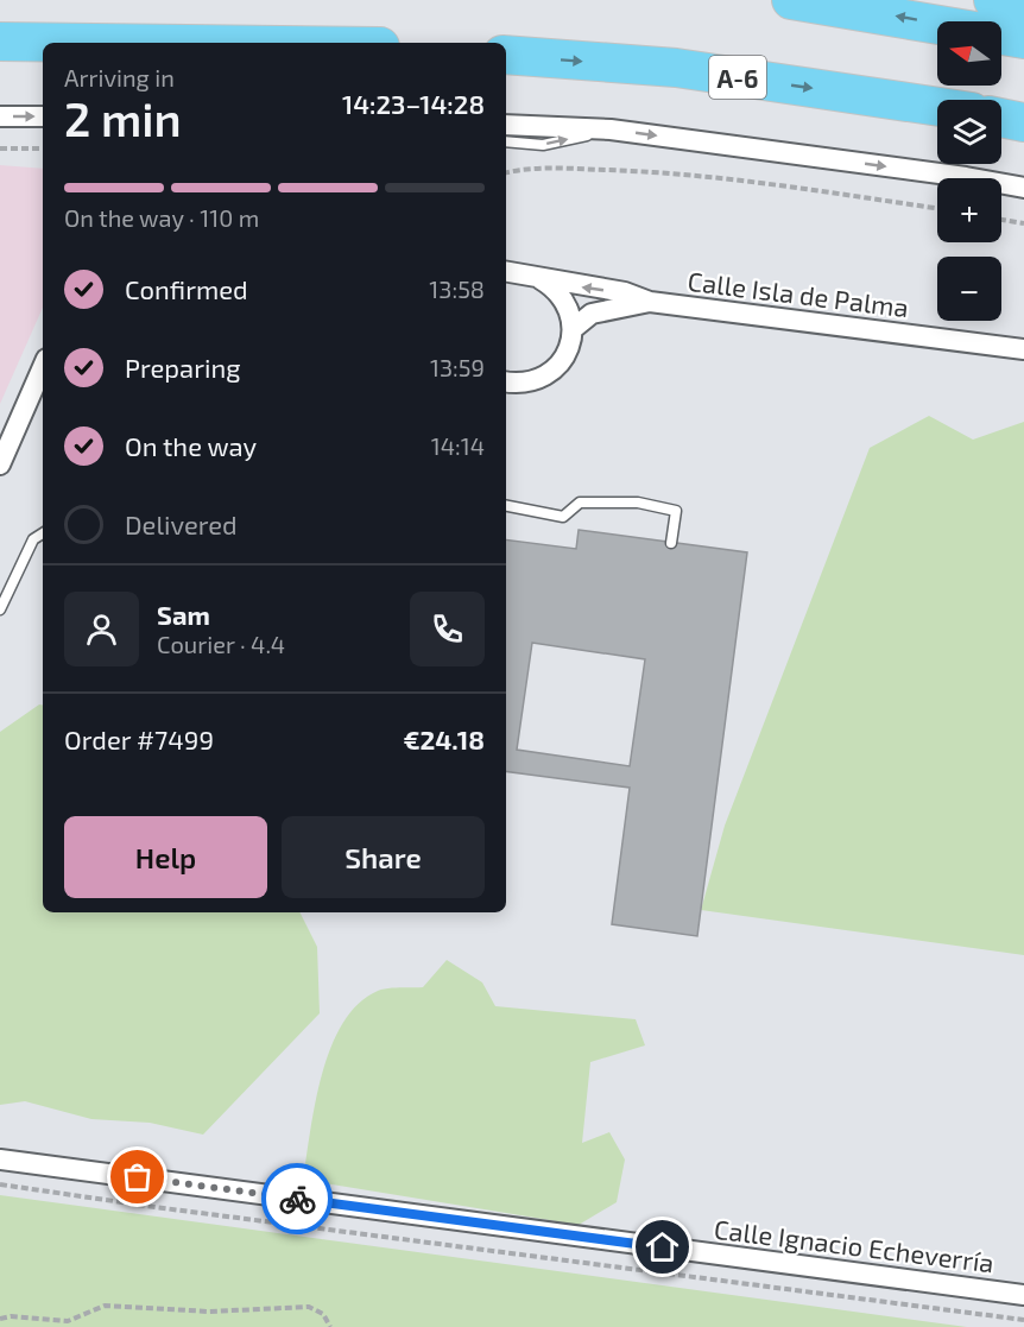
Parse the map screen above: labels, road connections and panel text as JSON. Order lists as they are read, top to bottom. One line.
{"streets":{"highway":["A-6"],"street":["Calle Isla de Palma","Calle Ignacio Echeverría"]},"north":"left","page":{"map_buttons":["+","−"],"heading":["2 min","Arriving in","14:23–14:28"],"panel":["Sam","Courier · 4.4","Order #7499","€24.18"],"bar":"On the way · 110 m","list":[["Confirmed","13:58"],["Preparing","13:59"],["On the way","14:14"],"Delivered"],"buttons":["Help","Share"]}}
